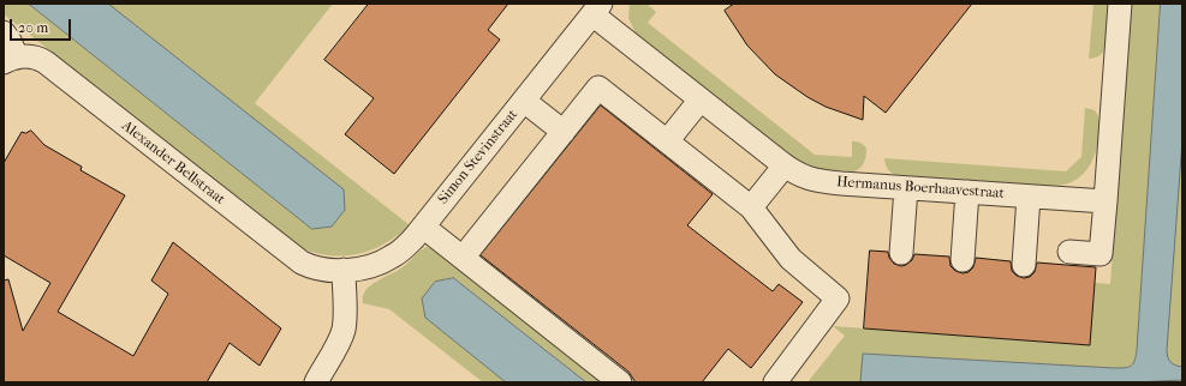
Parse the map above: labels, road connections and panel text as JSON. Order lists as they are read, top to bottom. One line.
{"streets":{"street":["Simon Stevinstraat","Alexander Bellstraat","Hermanus Boerhaavestraat"]},"crossings":[["Simon Stevinstraat","Alexander Bellstraat"],["Simon Stevinstraat","Hermanus Boerhaavestraat"]],"scale_bar":"20 m"}
